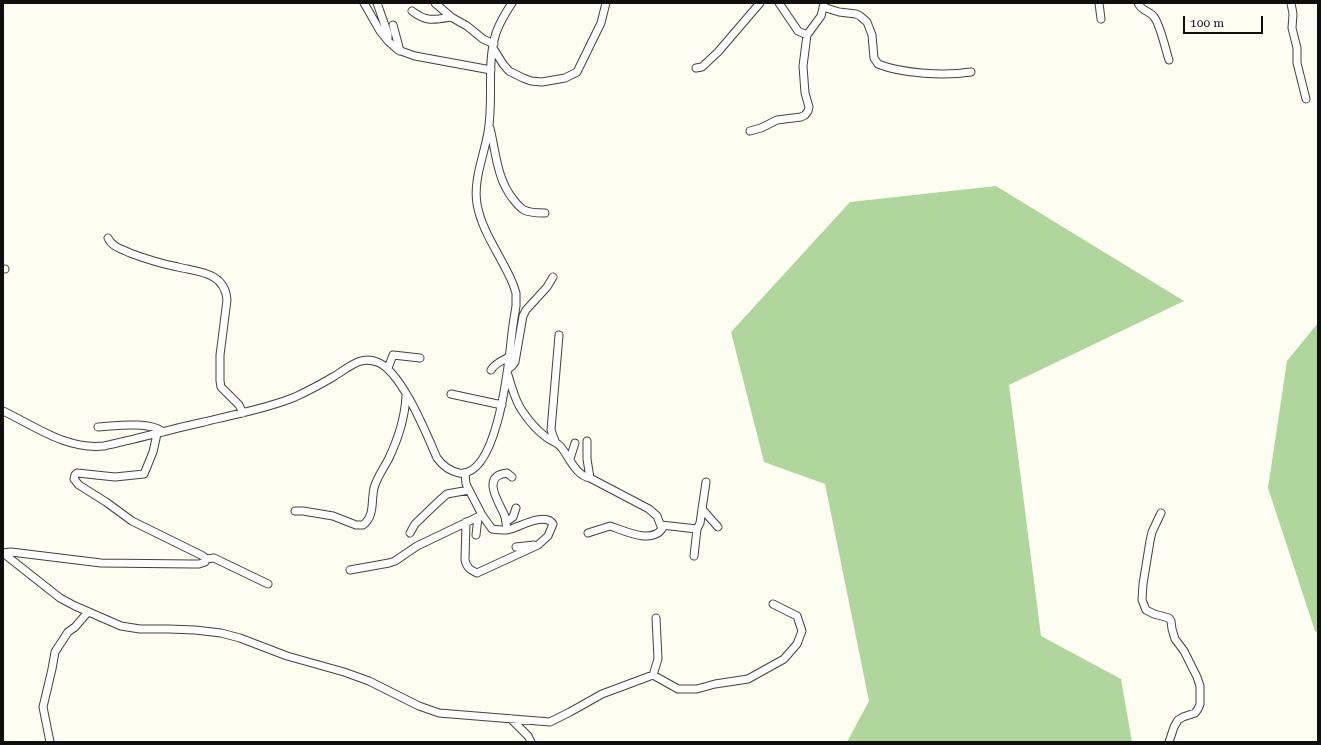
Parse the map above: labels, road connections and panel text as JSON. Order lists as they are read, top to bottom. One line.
{"scale_bar":"100 m"}
